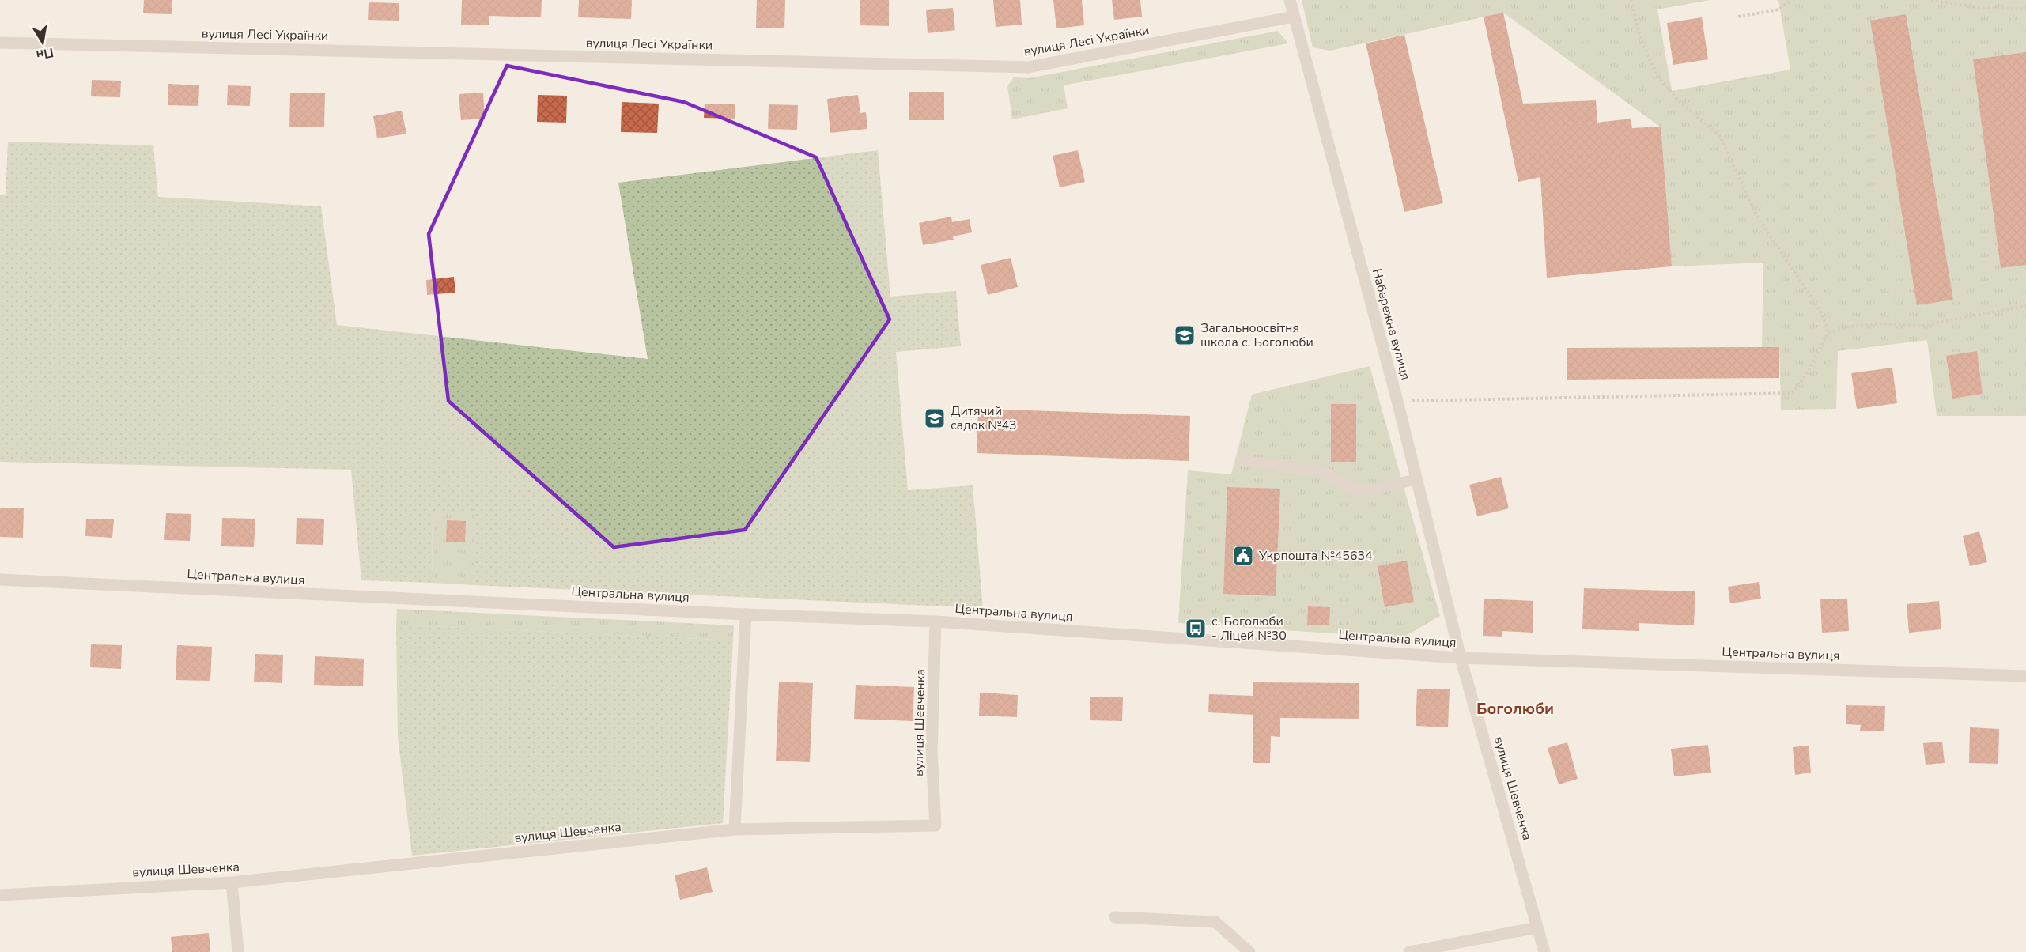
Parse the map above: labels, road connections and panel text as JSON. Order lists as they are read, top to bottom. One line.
{"streets":{"street":["вулиця Лесі Українки","Набережна вулиця","Центральна вулиця","вулиця Шевченка"]},"crossings":[["вулиця Лесі Українки","Набережна вулиця"],["Набережна вулиця","Центральна вулиця"],["Набережна вулиця","вулиця Шевченка"],["Центральна вулиця","вулиця Шевченка"]],"districts":["Боголюби"],"places":{"school or university":["Загальноосвітня школа с. Боголюби","Дитячий садок №43"],"public building":["Укрпошта №45634"],"bus stop":["с. Боголюби - Ліцей №30"]},"north":"bottom"}
